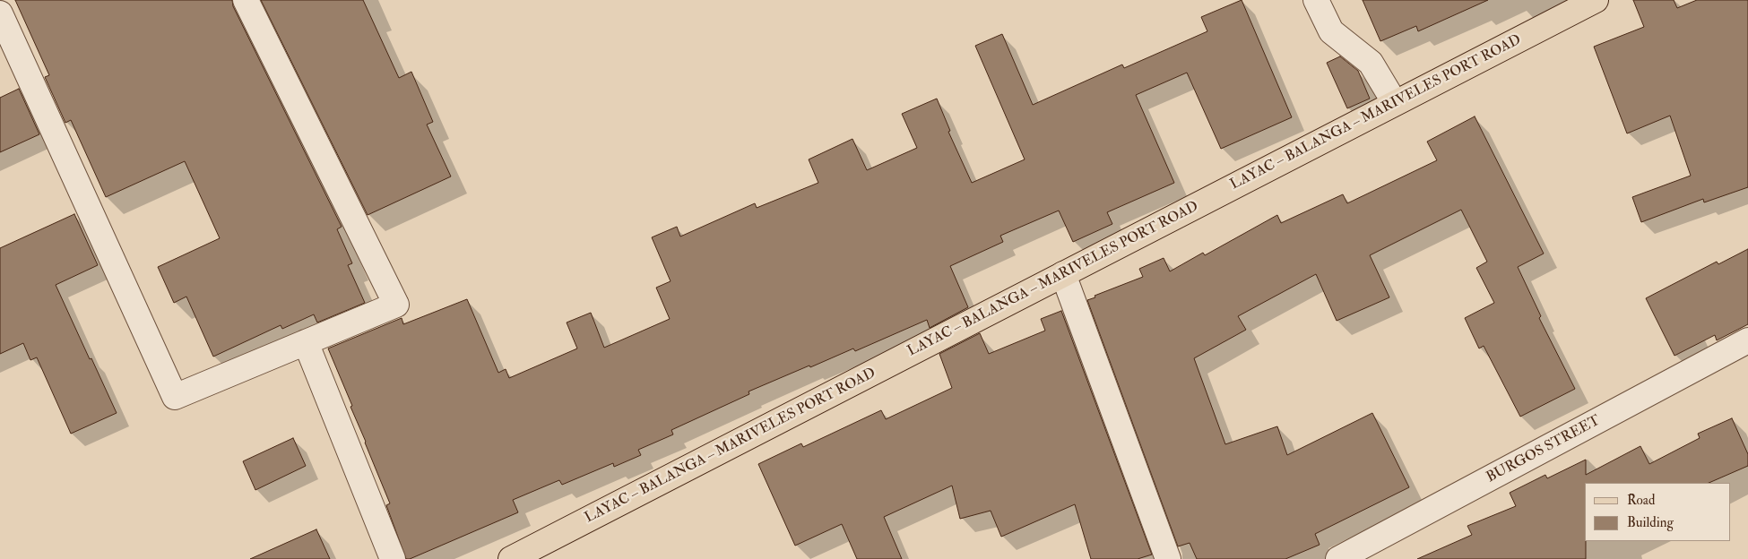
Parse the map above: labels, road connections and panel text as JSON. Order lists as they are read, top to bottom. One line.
{"streets":{"main road":["LAYAC – BALANGA – MARIVELES PORT ROAD"],"street":["BURGOS STREET"]},"legend":["Road","Building"]}
